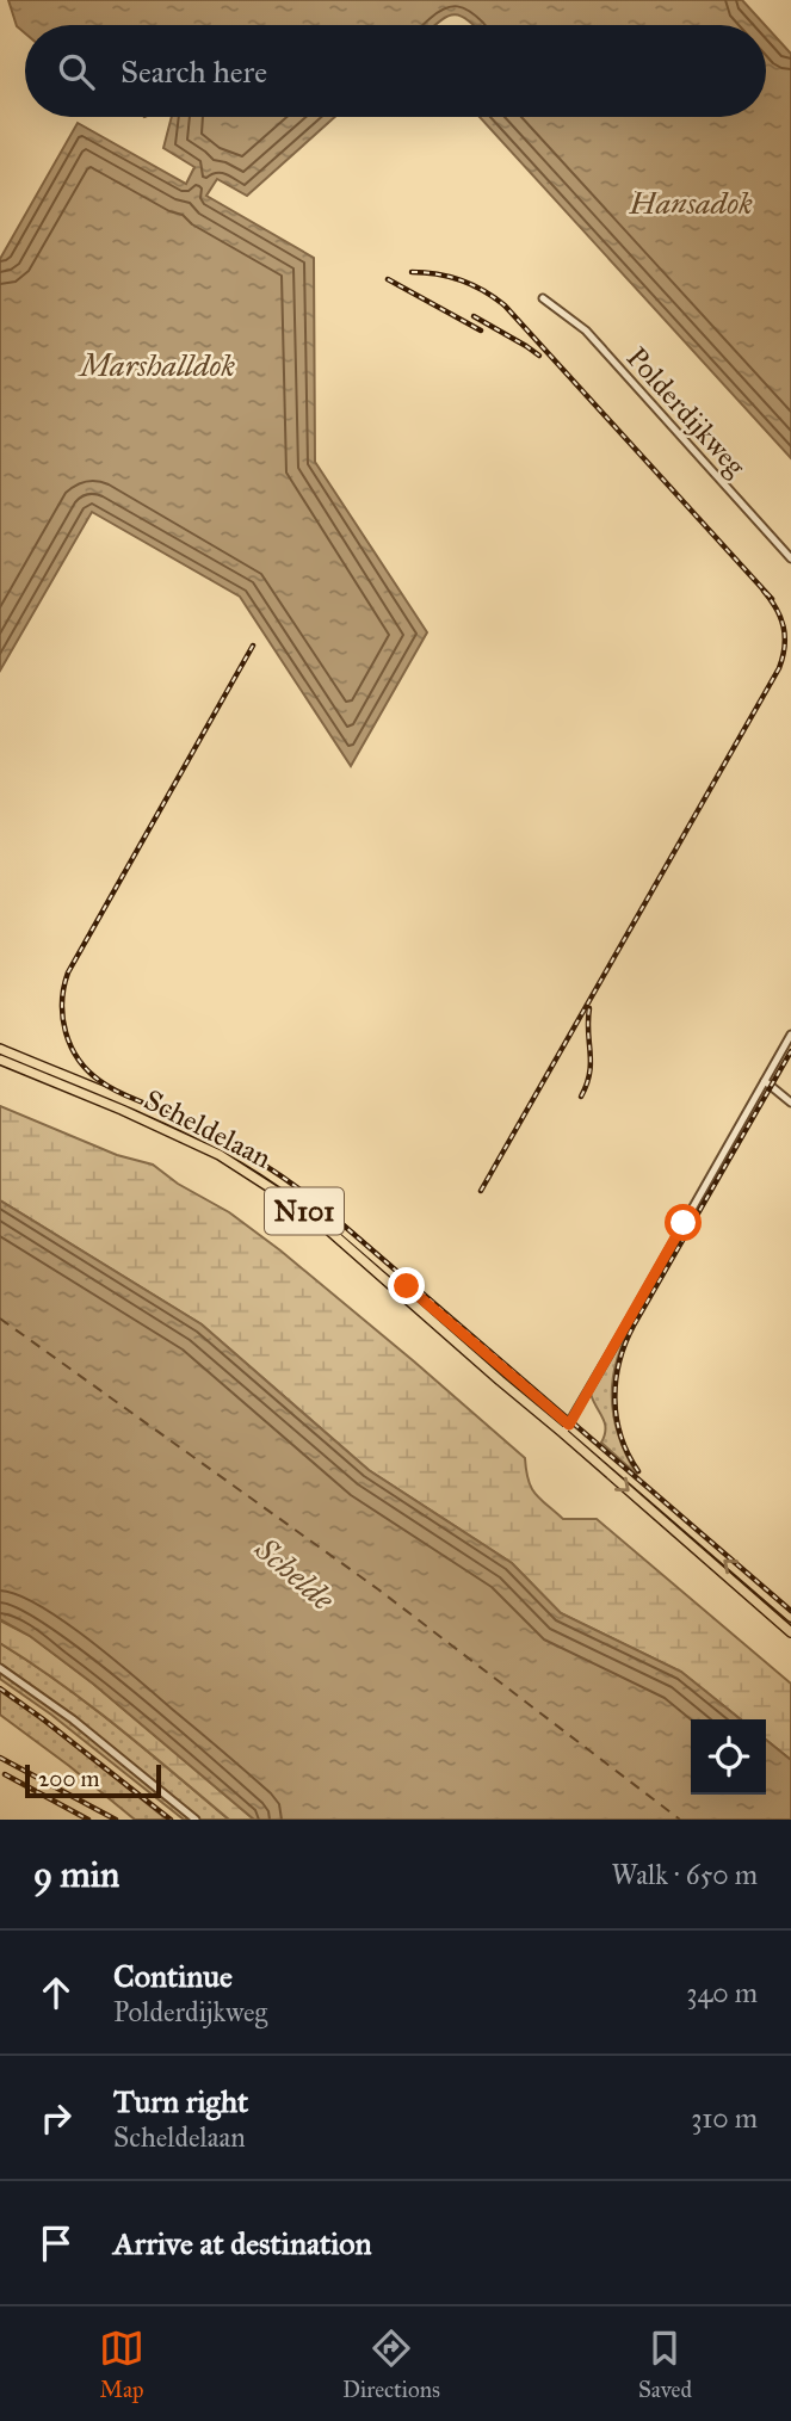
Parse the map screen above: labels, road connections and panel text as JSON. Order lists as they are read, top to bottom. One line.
{"streets":{"main road":["Scheldelaan","N101"],"street":["Polderdijkweg"]},"water":["Hansadok","Marshalldok","Schelde"],"scale_bar":"200 m","page":{"search":"Search here","scale":"200 m","heading":["9 min","Walk · 650 m"],"list":[["Continue","Polderdijkweg","340 m"],["Turn right","Scheldelaan","310 m"],"Arrive at destination"],"nav":["Map","Directions","Saved"]}}
